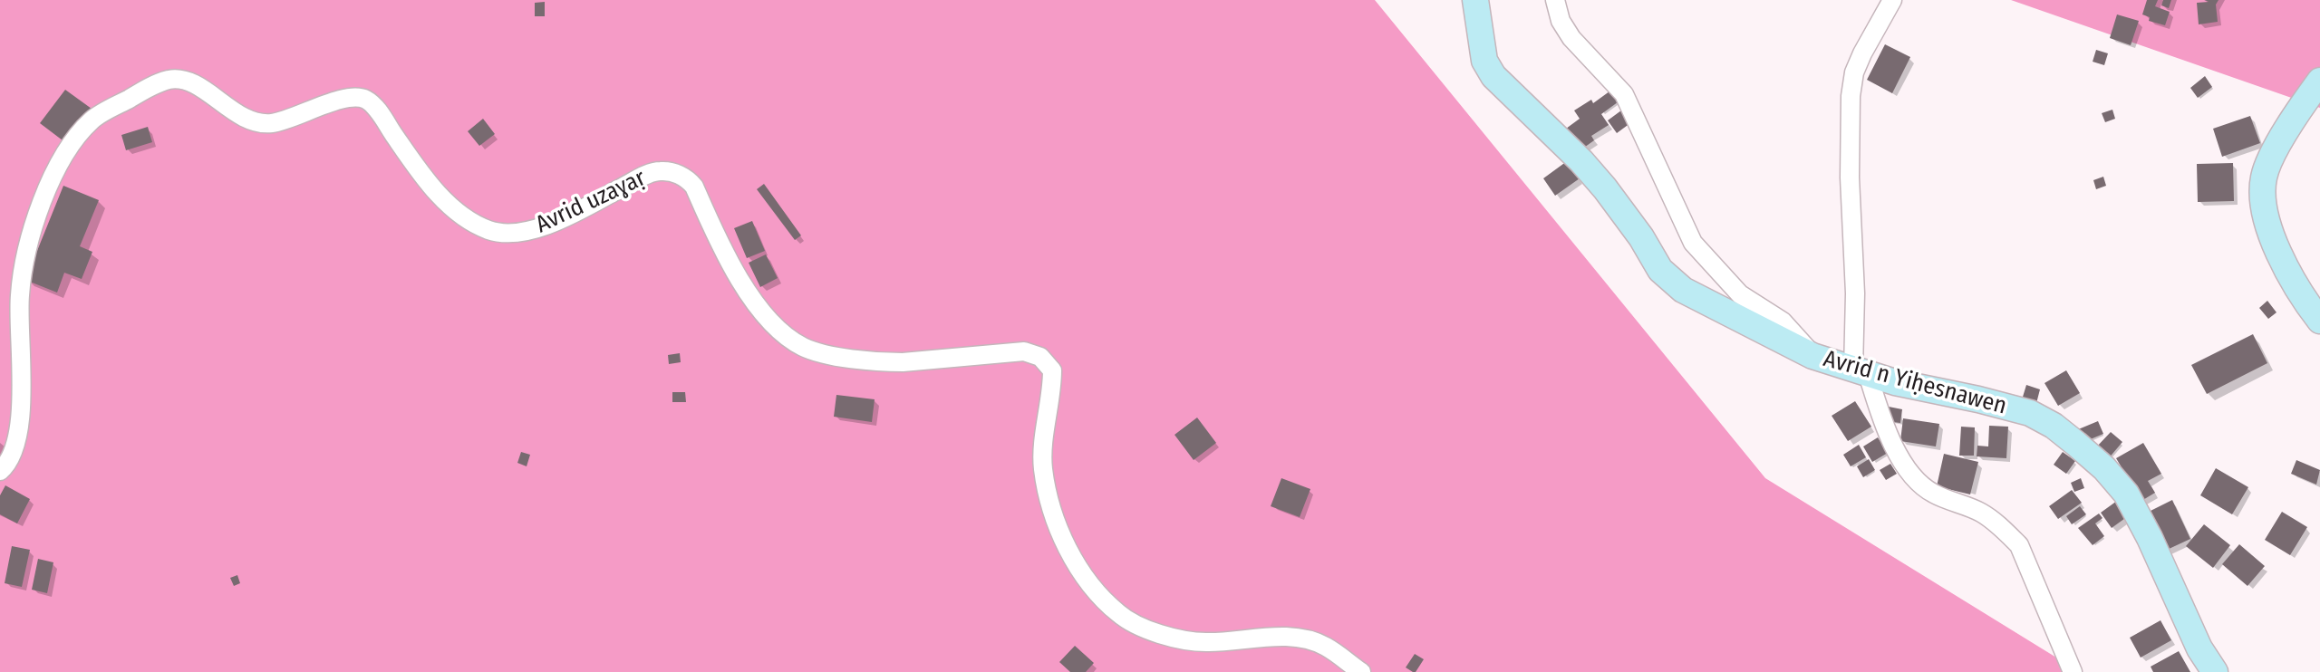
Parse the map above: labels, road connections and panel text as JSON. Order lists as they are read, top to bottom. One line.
{"streets":{"street":["Avrid uzaɣaṛ","Avrid n Yiḥesnawen"]}}
